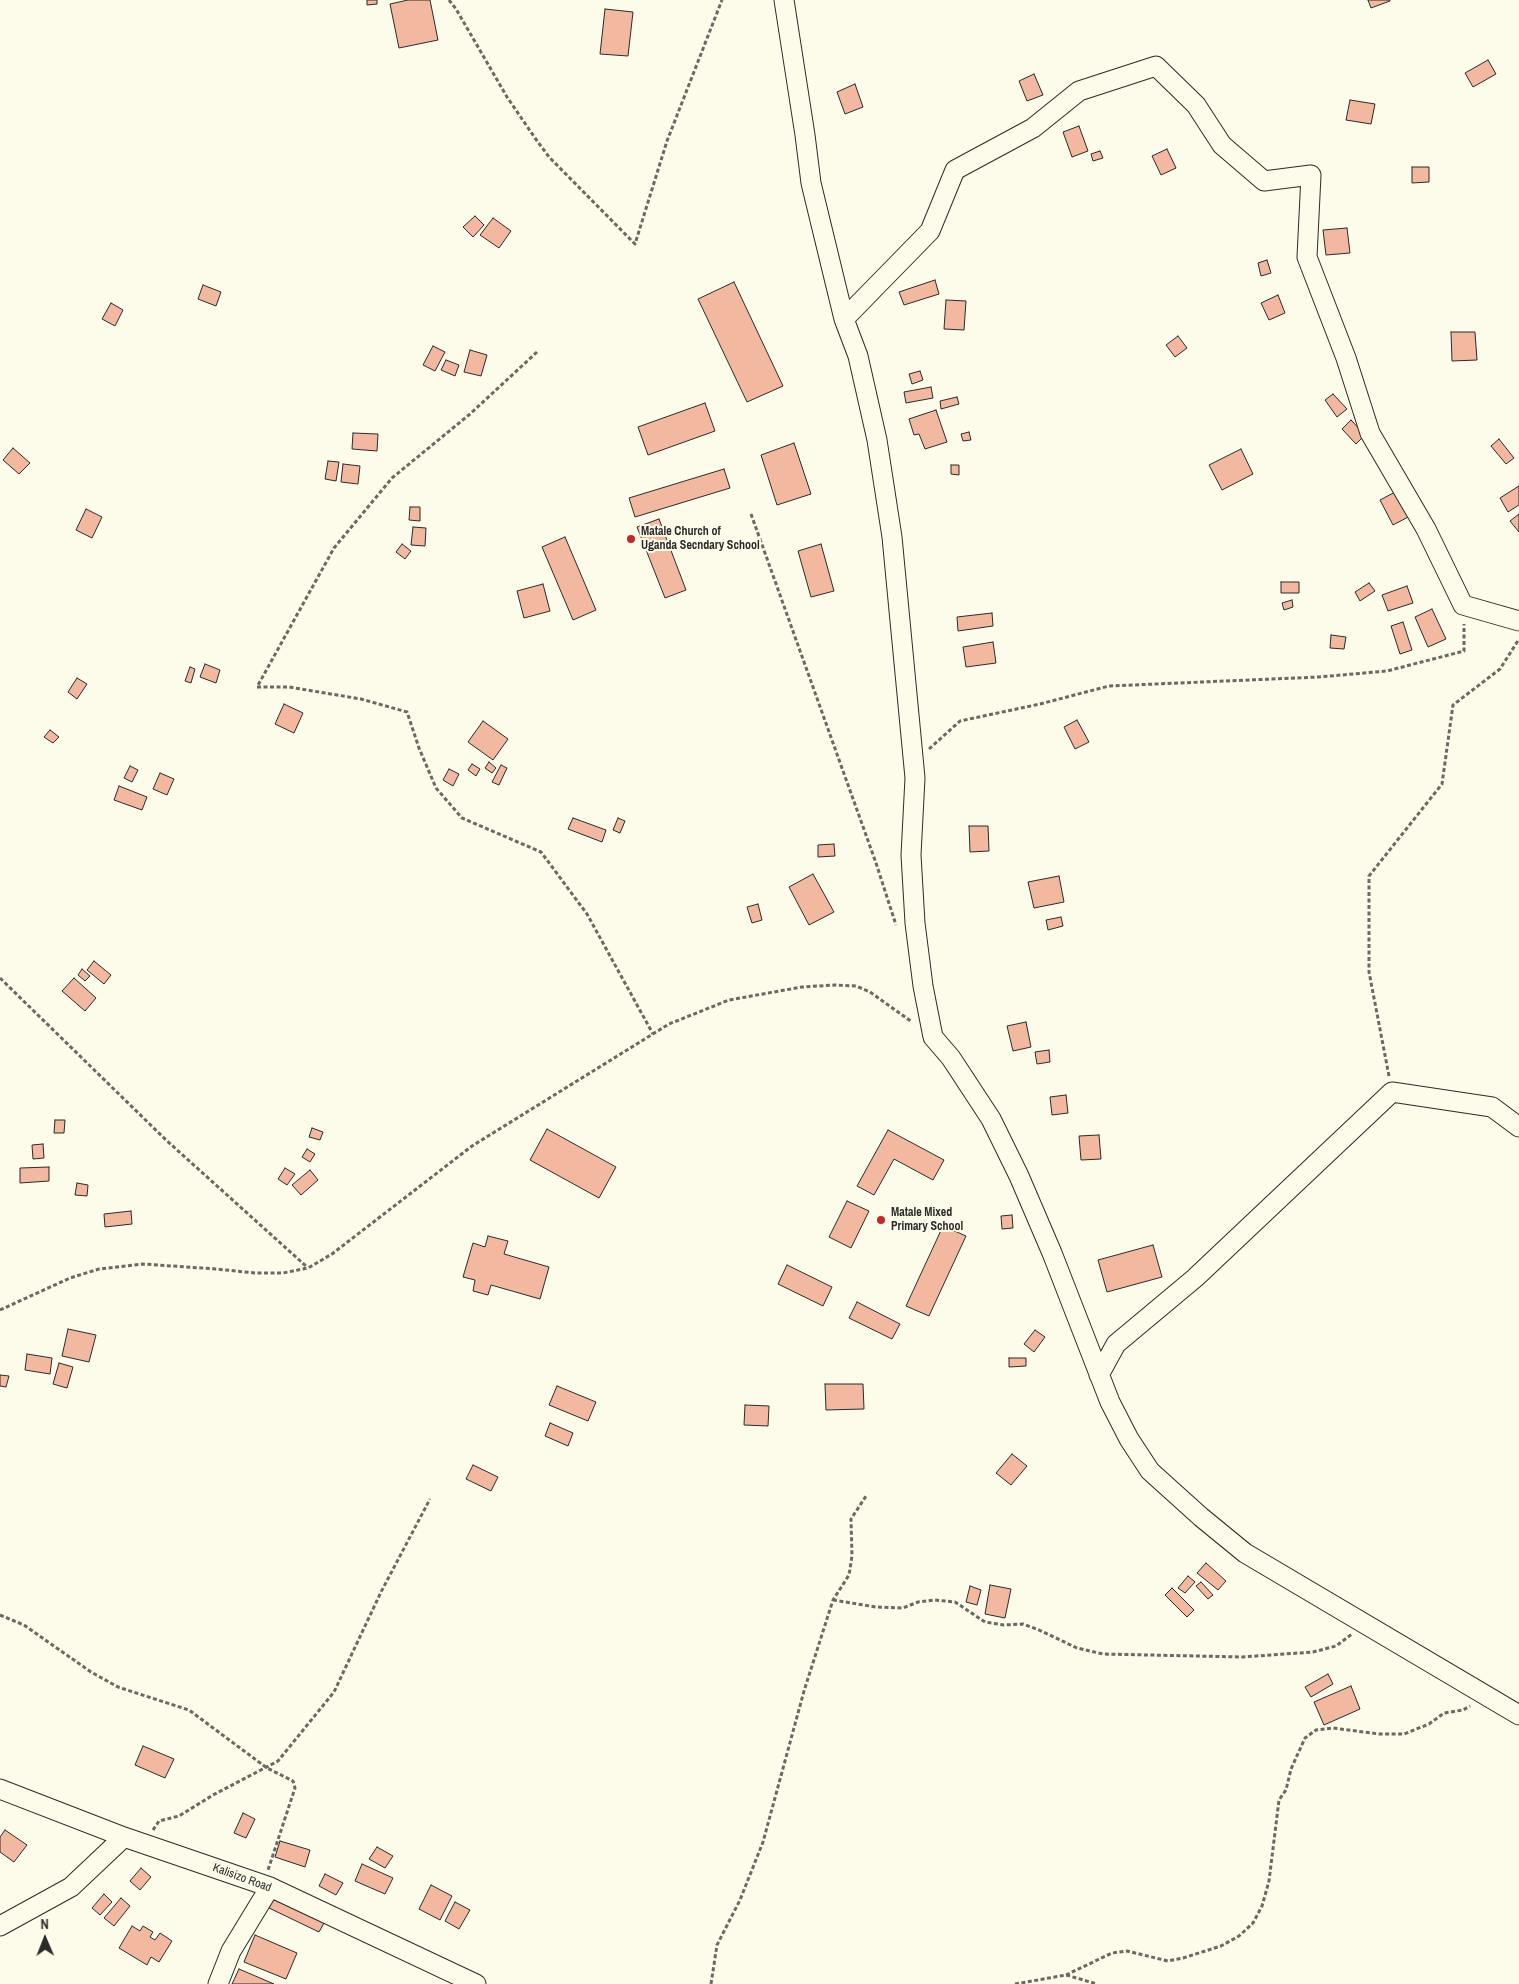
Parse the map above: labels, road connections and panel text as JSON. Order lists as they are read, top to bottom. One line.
{"streets":{"street":["Kalisizo Road"]},"places":["Matale Church of Uganda Secndary School","Matale Mixed Primary School"],"north":"top"}
